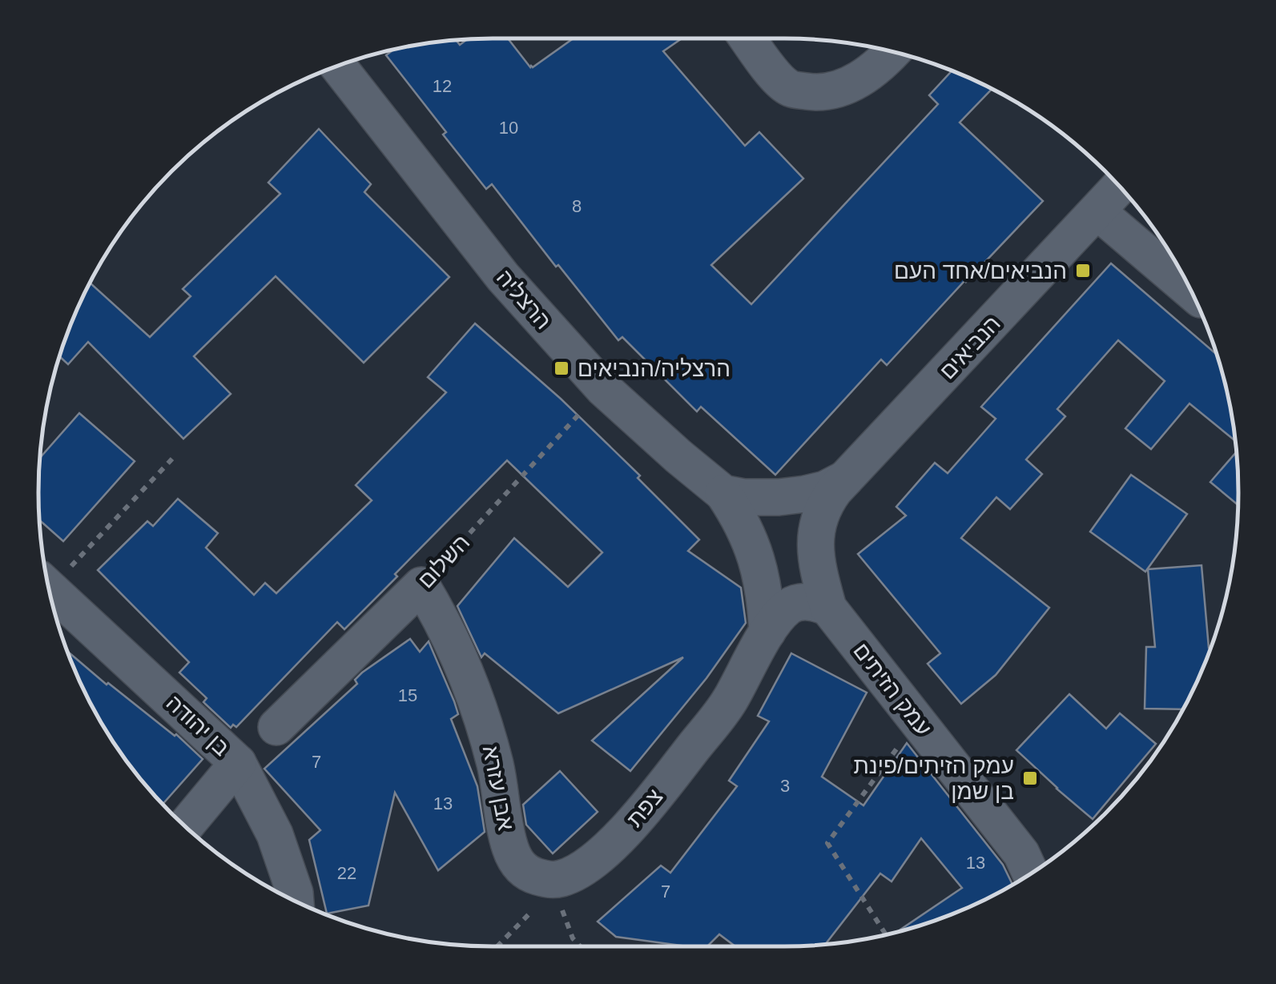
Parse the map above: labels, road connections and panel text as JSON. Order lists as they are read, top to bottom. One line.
{"streets":{"street":["הרצליה","הנביאים","השלום","עמק הזיתים","בן יהודה","אבן עזרא","צפת"]},"crossings":[["הרצליה","השלום"],["הנביאים","עמק הזיתים"],["השלום","אבן עזרא"],["עמק הזיתים","צפת"],["אבן עזרא","צפת"]],"places":{"transit":["הנביאים/אחד העם","הרצליה/הנביאים","עמק הזיתים/פינת בן שמן"]},"house_numbers":["12","10","8","15","7","3","13","13","22","7"]}
